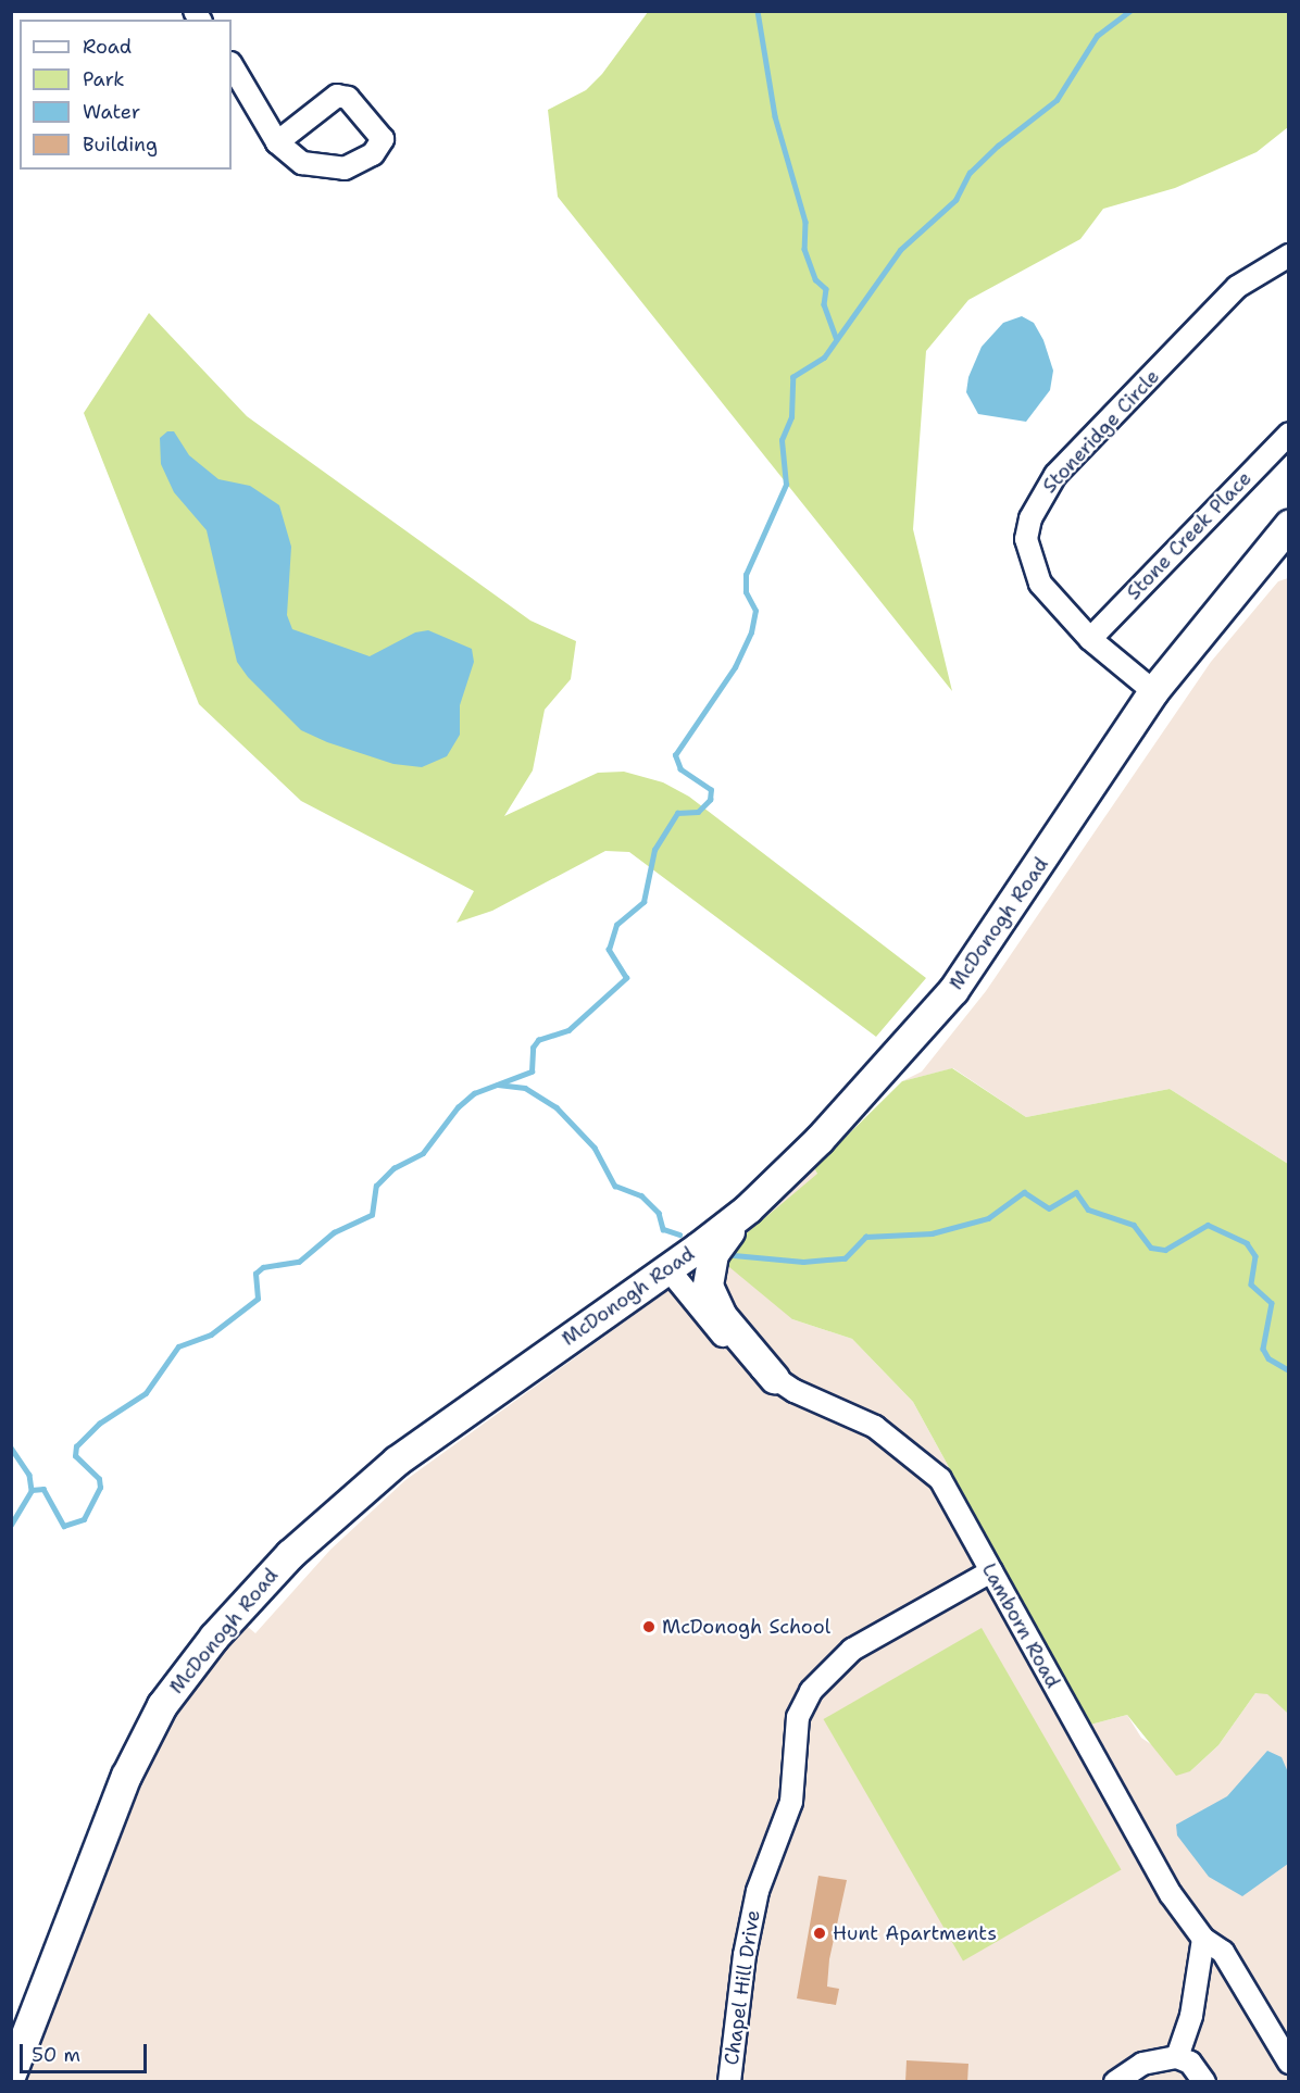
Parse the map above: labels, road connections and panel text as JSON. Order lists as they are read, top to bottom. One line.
{"streets":{"main road":["McDonogh Road"],"street":["Stoneridge Circle","Stone Creek Place","Lamborn Road","Chapel Hill Drive"]},"crossings":[["Stoneridge Circle","Stone Creek Place"],["Stoneridge Circle","McDonogh Road"],["McDonogh Road","Lamborn Road"],["Lamborn Road","Chapel Hill Drive"]],"places":["McDonogh School","Hunt Apartments"],"legend":["Road","Park","Water","Building"],"scale_bar":"50 m"}
